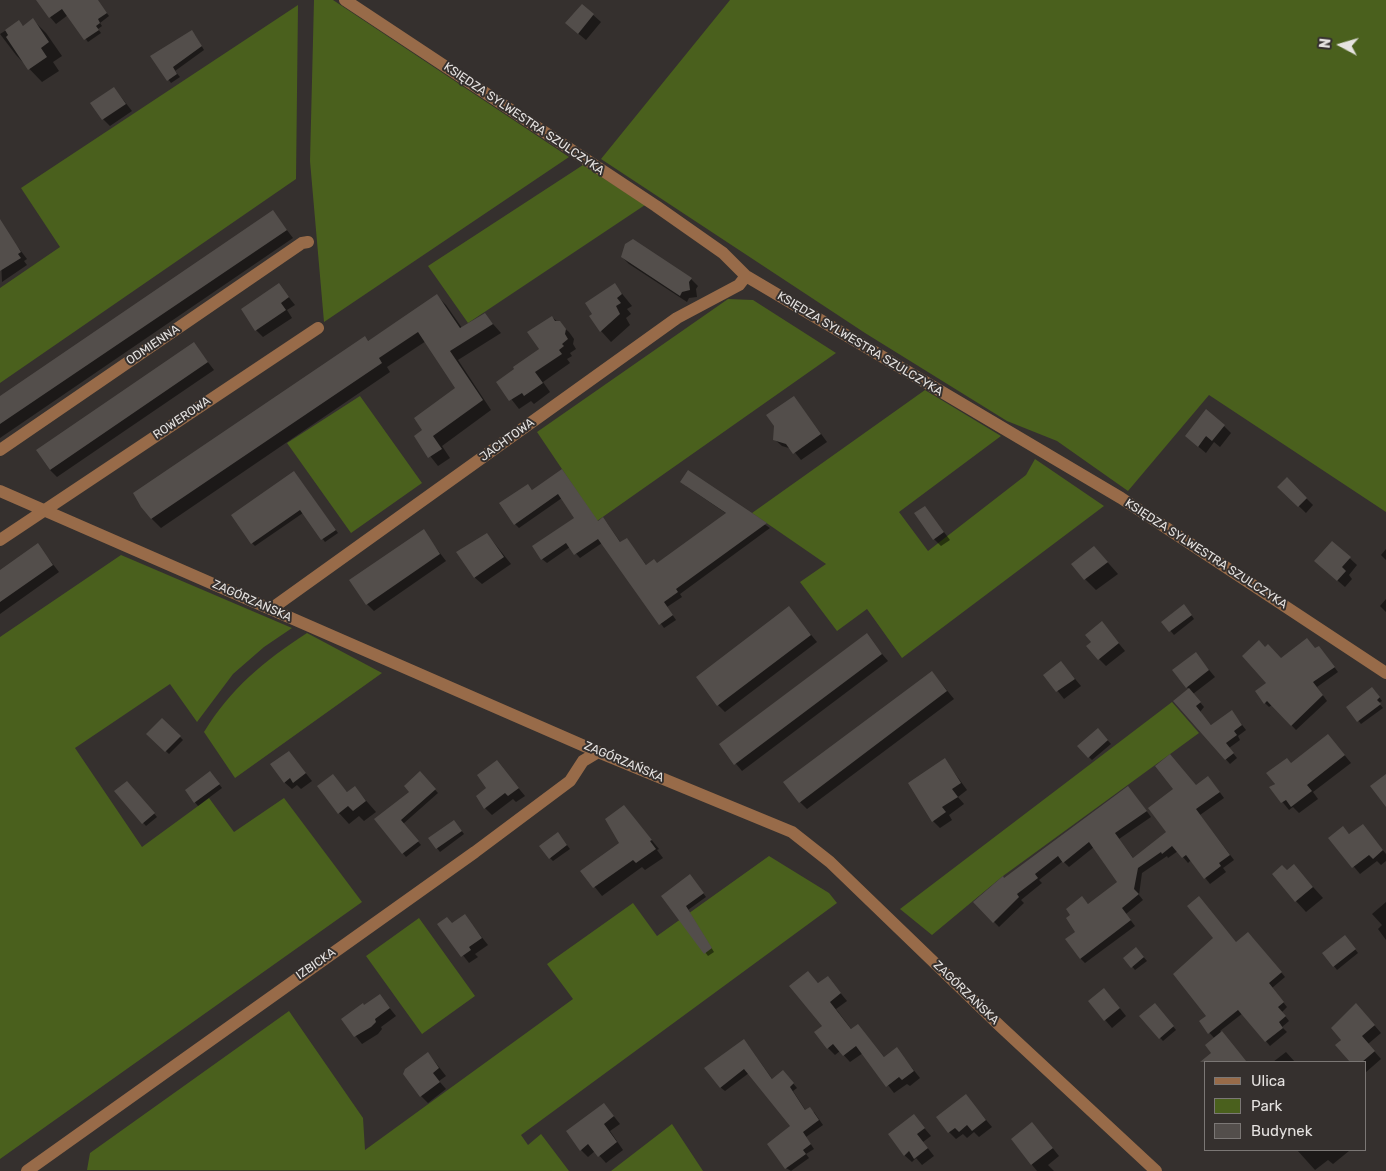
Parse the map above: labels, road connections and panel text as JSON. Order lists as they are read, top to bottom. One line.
{"streets":{"street":["KSIĘDZA SYLWESTRA SZULCZYKA","ODMIENNA","ROWEROWA","JACHTOWA","ZAGÓRZAŃSKA","IZBICKA"]},"crossings":[["KSIĘDZA SYLWESTRA SZULCZYKA","JACHTOWA"],["ROWEROWA","ZAGÓRZAŃSKA"],["JACHTOWA","ZAGÓRZAŃSKA"],["ZAGÓRZAŃSKA","IZBICKA"]],"legend":["Ulica","Park","Budynek"],"north":"left"}
